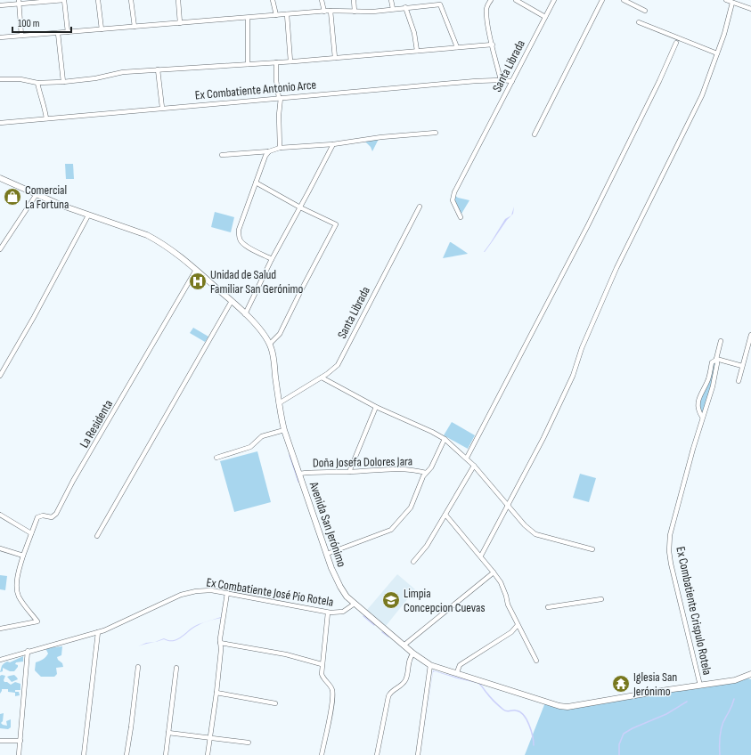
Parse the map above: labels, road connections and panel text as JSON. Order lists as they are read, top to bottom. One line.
{"streets":{"street":["Santa Librada","Ex Combatiente Antonio Arce","La Residenta","Doña Josefa Dolores Jara","Avenida San Jerónimo","Ex Combatiente José Pio Rotela","Ex Combatiente Crispulo Rotela"]},"crossings":[["Santa Librada","Ex Combatiente Antonio Arce"],["Santa Librada","Avenida San Jerónimo"],["La Residenta","Avenida San Jerónimo"],["Doña Josefa Dolores Jara","Avenida San Jerónimo"],["Avenida San Jerónimo","Ex Combatiente José Pio Rotela"],["Avenida San Jerónimo","Ex Combatiente Crispulo Rotela"]],"places":{"shop":["Comercial La Fortuna"],"hospital":["Unidad de Salud Familiar San Gerónimo"],"school or university":["Limpia Concepcion Cuevas"],"temple":["Iglesia San Jerónimo"]},"scale_bar":"100 m"}
